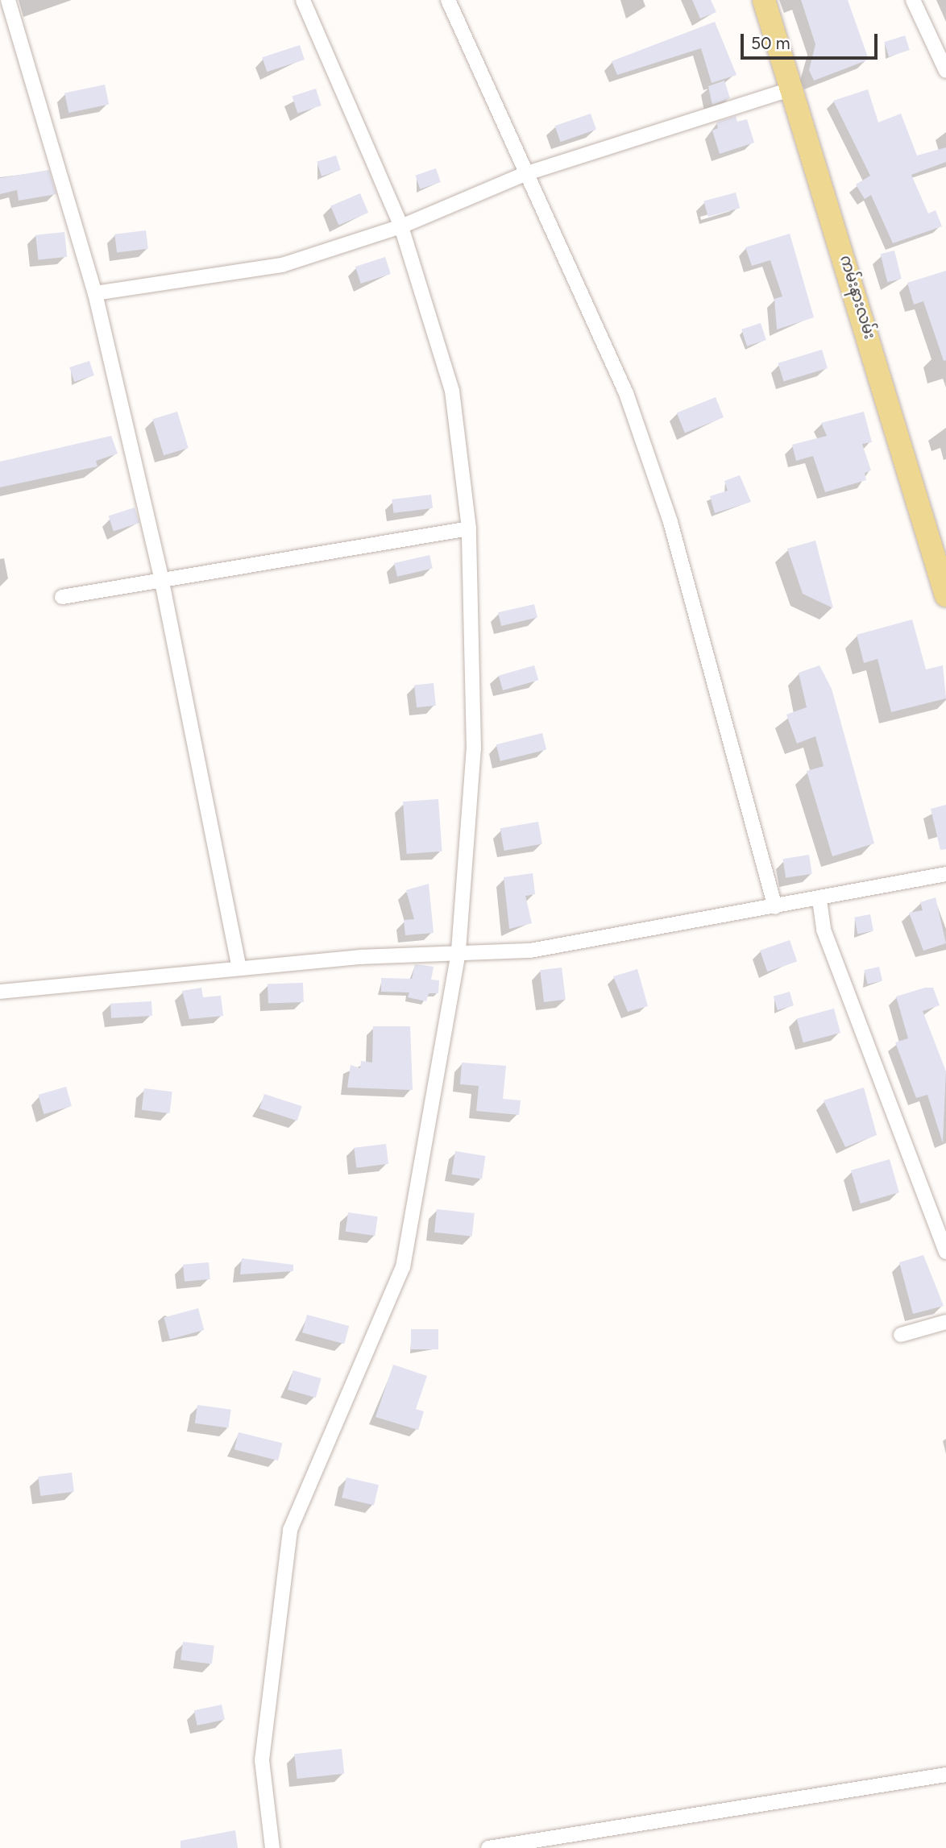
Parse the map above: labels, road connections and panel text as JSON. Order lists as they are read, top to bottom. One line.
{"streets":{"main road":["ကမ်းနားလမ်း"]},"scale_bar":"50 m"}
